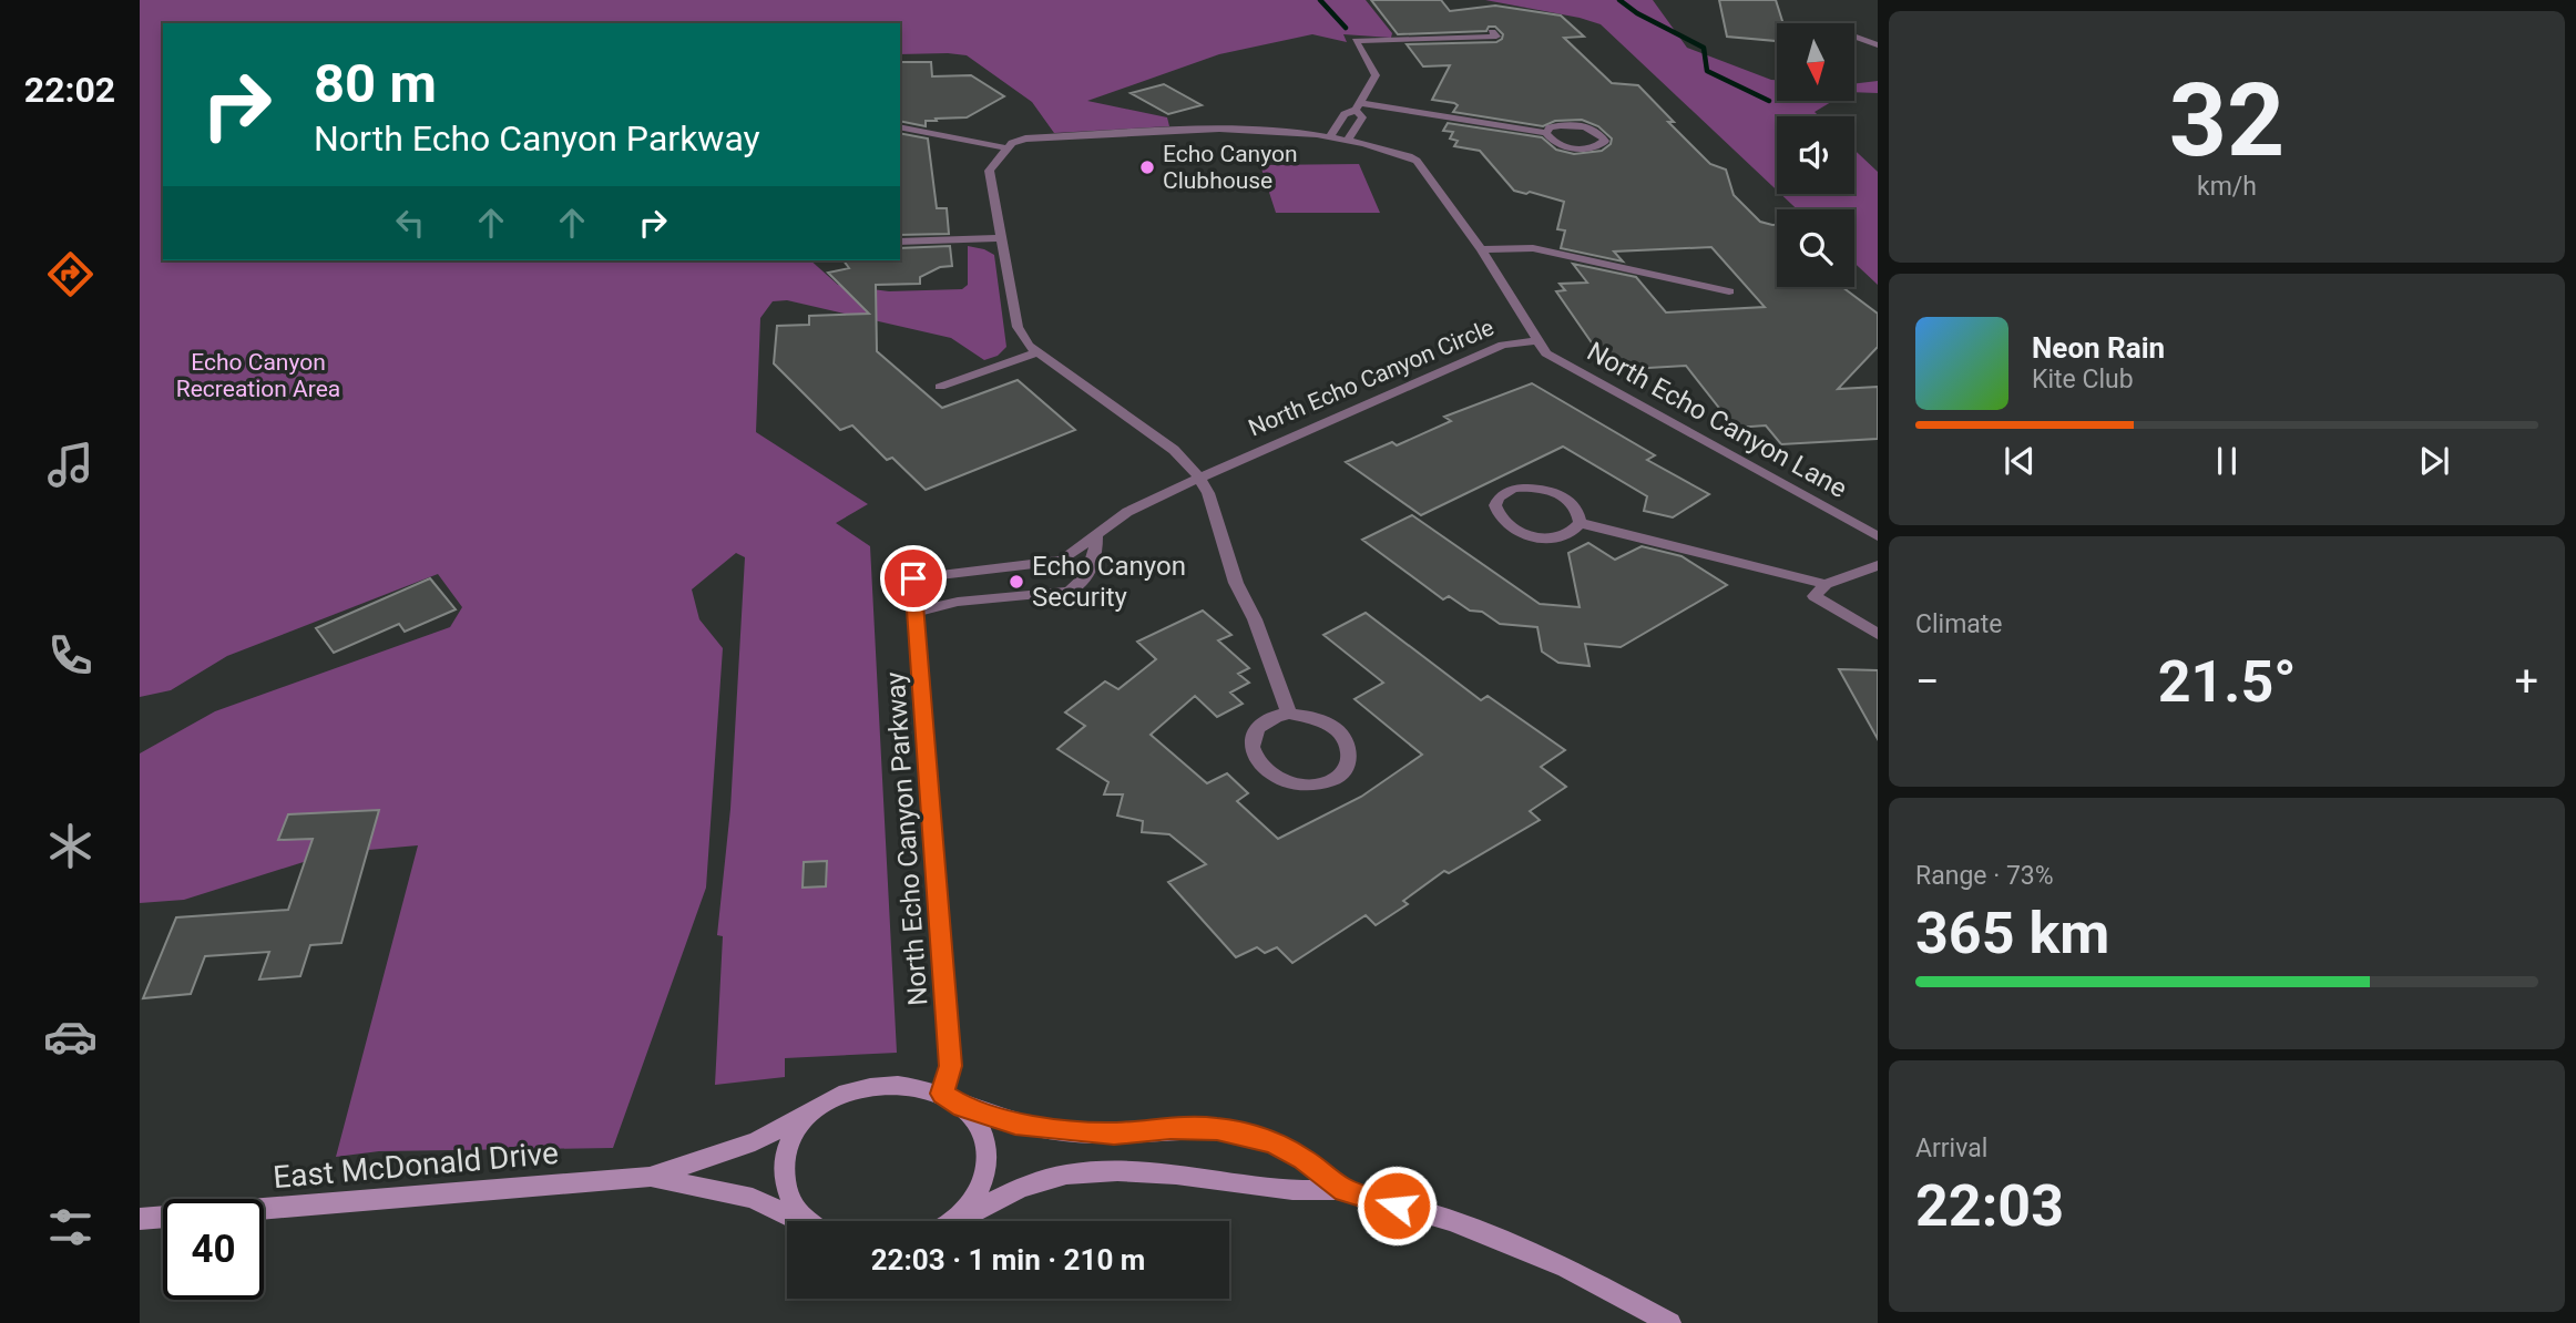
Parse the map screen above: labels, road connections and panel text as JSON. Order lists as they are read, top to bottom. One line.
{"streets":{"street":["North Echo Canyon Circle","North Echo Canyon Lane","North Echo Canyon Parkway","East McDonald Drive"]},"crossings":[["North Echo Canyon Circle","North Echo Canyon Lane"],["North Echo Canyon Circle","North Echo Canyon Parkway"],["North Echo Canyon Parkway","East McDonald Drive"]],"parks":["Echo Canyon Recreation Area"],"places":["Echo Canyon Clubhouse","Echo Canyon Security"],"north":"bottom","page":{"tabs":"22:02","tile":[["32","km/h"],"Climate",["Range · 73%","365 km"],["Arrival","22:03"]],"turn":["80 m","North Echo Canyon Parkway"],"song":["Neon Rain","Kite Club"],"heat":["−","21.5°","+"],"limit":"40","trip":"22:03 · 1 min · 210 m"}}
